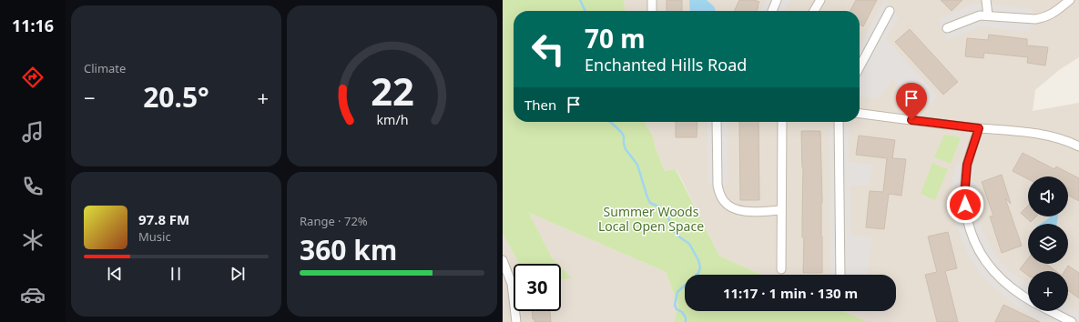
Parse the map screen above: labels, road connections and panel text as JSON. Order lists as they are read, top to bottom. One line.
{"parks":["Summer Woods Local Open Space"],"page":{"tabs":"11:16","tile":["Climate",["Range · 72%","360 km"]],"turn":["70 m","Enchanted Hills Road"],"heat":["−","20.5°","+"],"then":"Then","map_buttons":"+","song":["97.8 FM","Music"],"limit":"30","trip":"11:17 · 1 min · 130 m","gauge":["22","km/h"]}}
